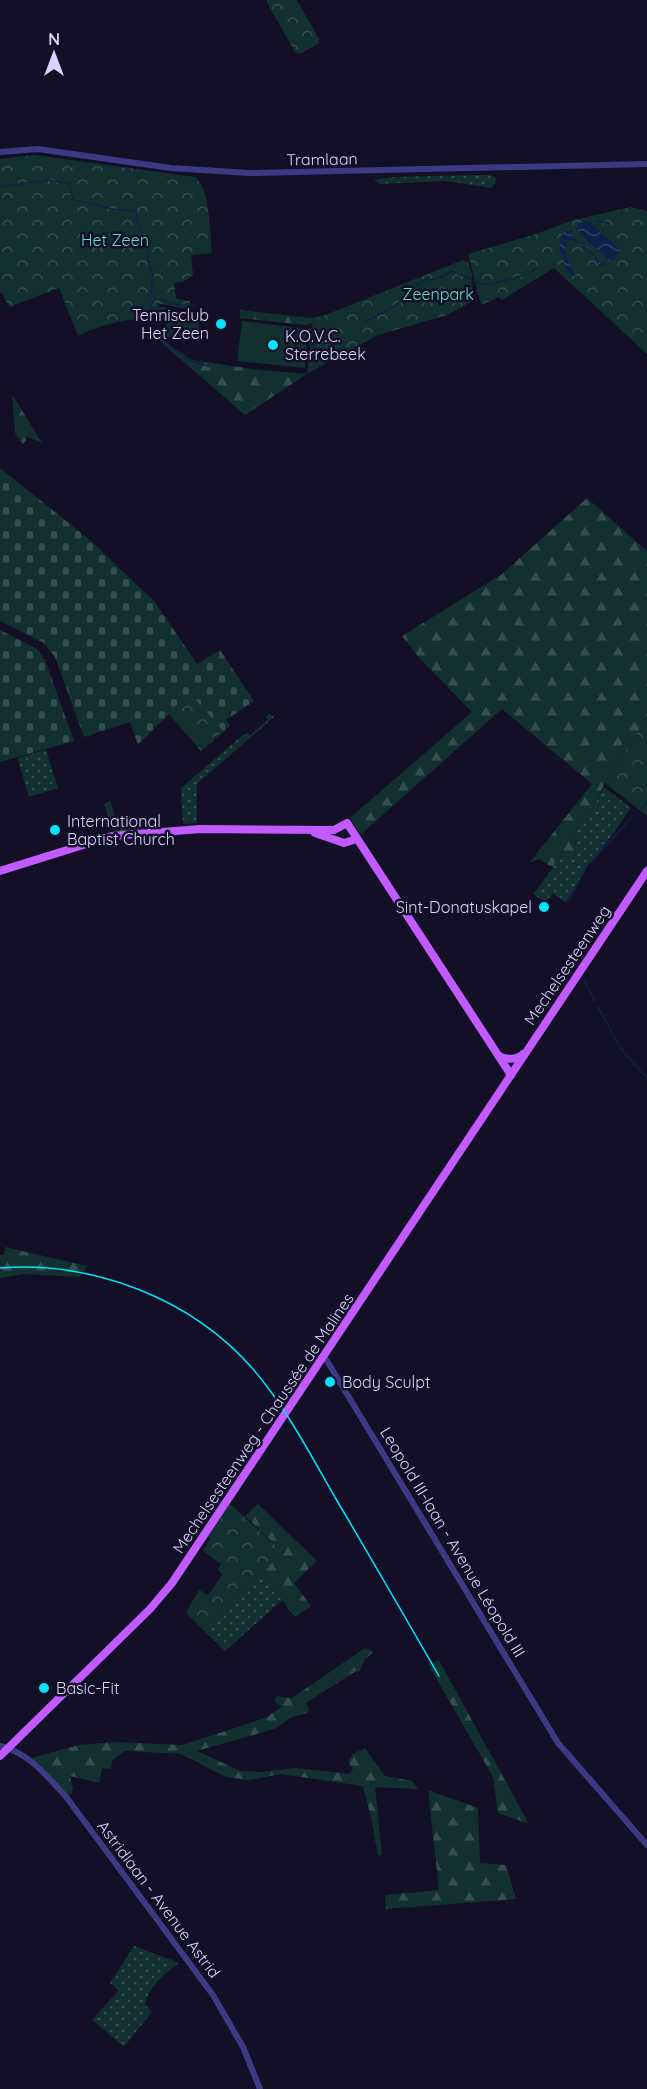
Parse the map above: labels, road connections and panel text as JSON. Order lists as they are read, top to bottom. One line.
{"streets":{"main road":["Mechelsesteenweg","Mechelsesteenweg - Chaussée de Malines"],"street":["Tramlaan","Leopold III-laan - Avenue Léopold III","Astridlaan - Avenue Astrid"]},"crossings":[["Mechelsesteenweg","Mechelsesteenweg - Chaussée de Malines"],["Mechelsesteenweg - Chaussée de Malines","Leopold III-laan - Avenue Léopold III"],["Mechelsesteenweg - Chaussée de Malines","Astridlaan - Avenue Astrid"]],"parks":["Het Zeen","Zeenpark"],"places":["Tennisclub Het Zeen","K.O.V.C. Sterrebeek","International Baptist Church","Sint-Donatuskapel","Body Sculpt","Basic-Fit"],"north":"top"}
